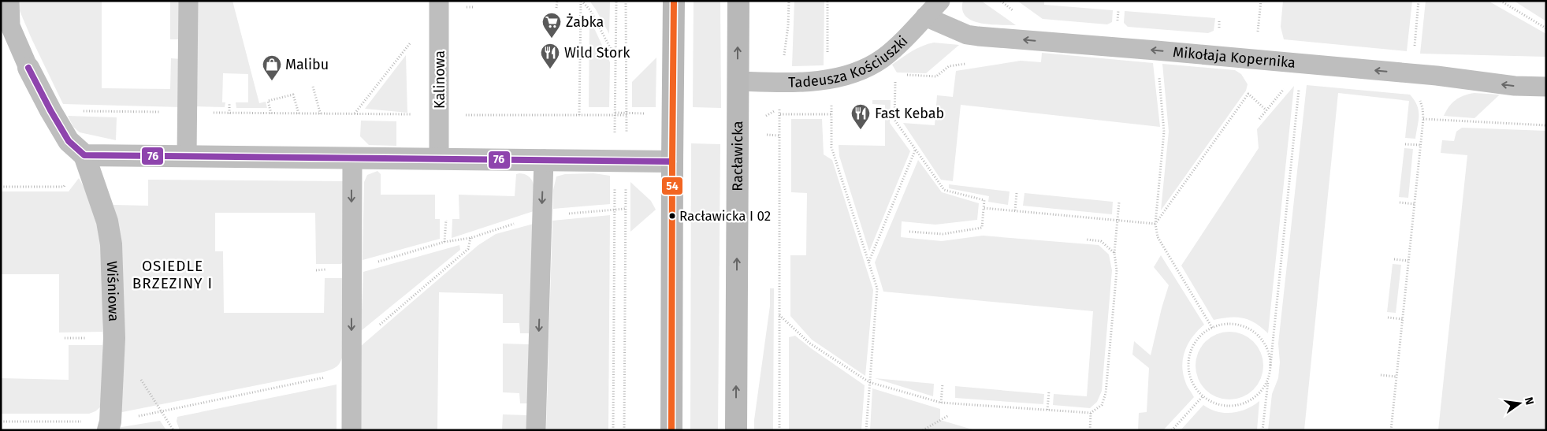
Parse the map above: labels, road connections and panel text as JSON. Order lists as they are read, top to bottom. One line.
{"streets":{"street":["Racławicka","Wiśniowa"],"lane":["Tadeusza Kościuszki","Mikołaja Kopernika","Kalinowa"]},"crossings":[["Tadeusza Kościuszki","Mikołaja Kopernika"],["Tadeusza Kościuszki","Racławicka"]],"one_way":["Mikołaja Kopernika"],"districts":["OSIEDLE BRZEZINY I"],"places":{"supermarket":["Żabka"],"restaurant":["Wild Stork","Fast Kebab"],"shop":["Malibu"],"other":["Racławicka I 02"]},"lines":["transit line 54","transit line 76"],"north":"right"}
